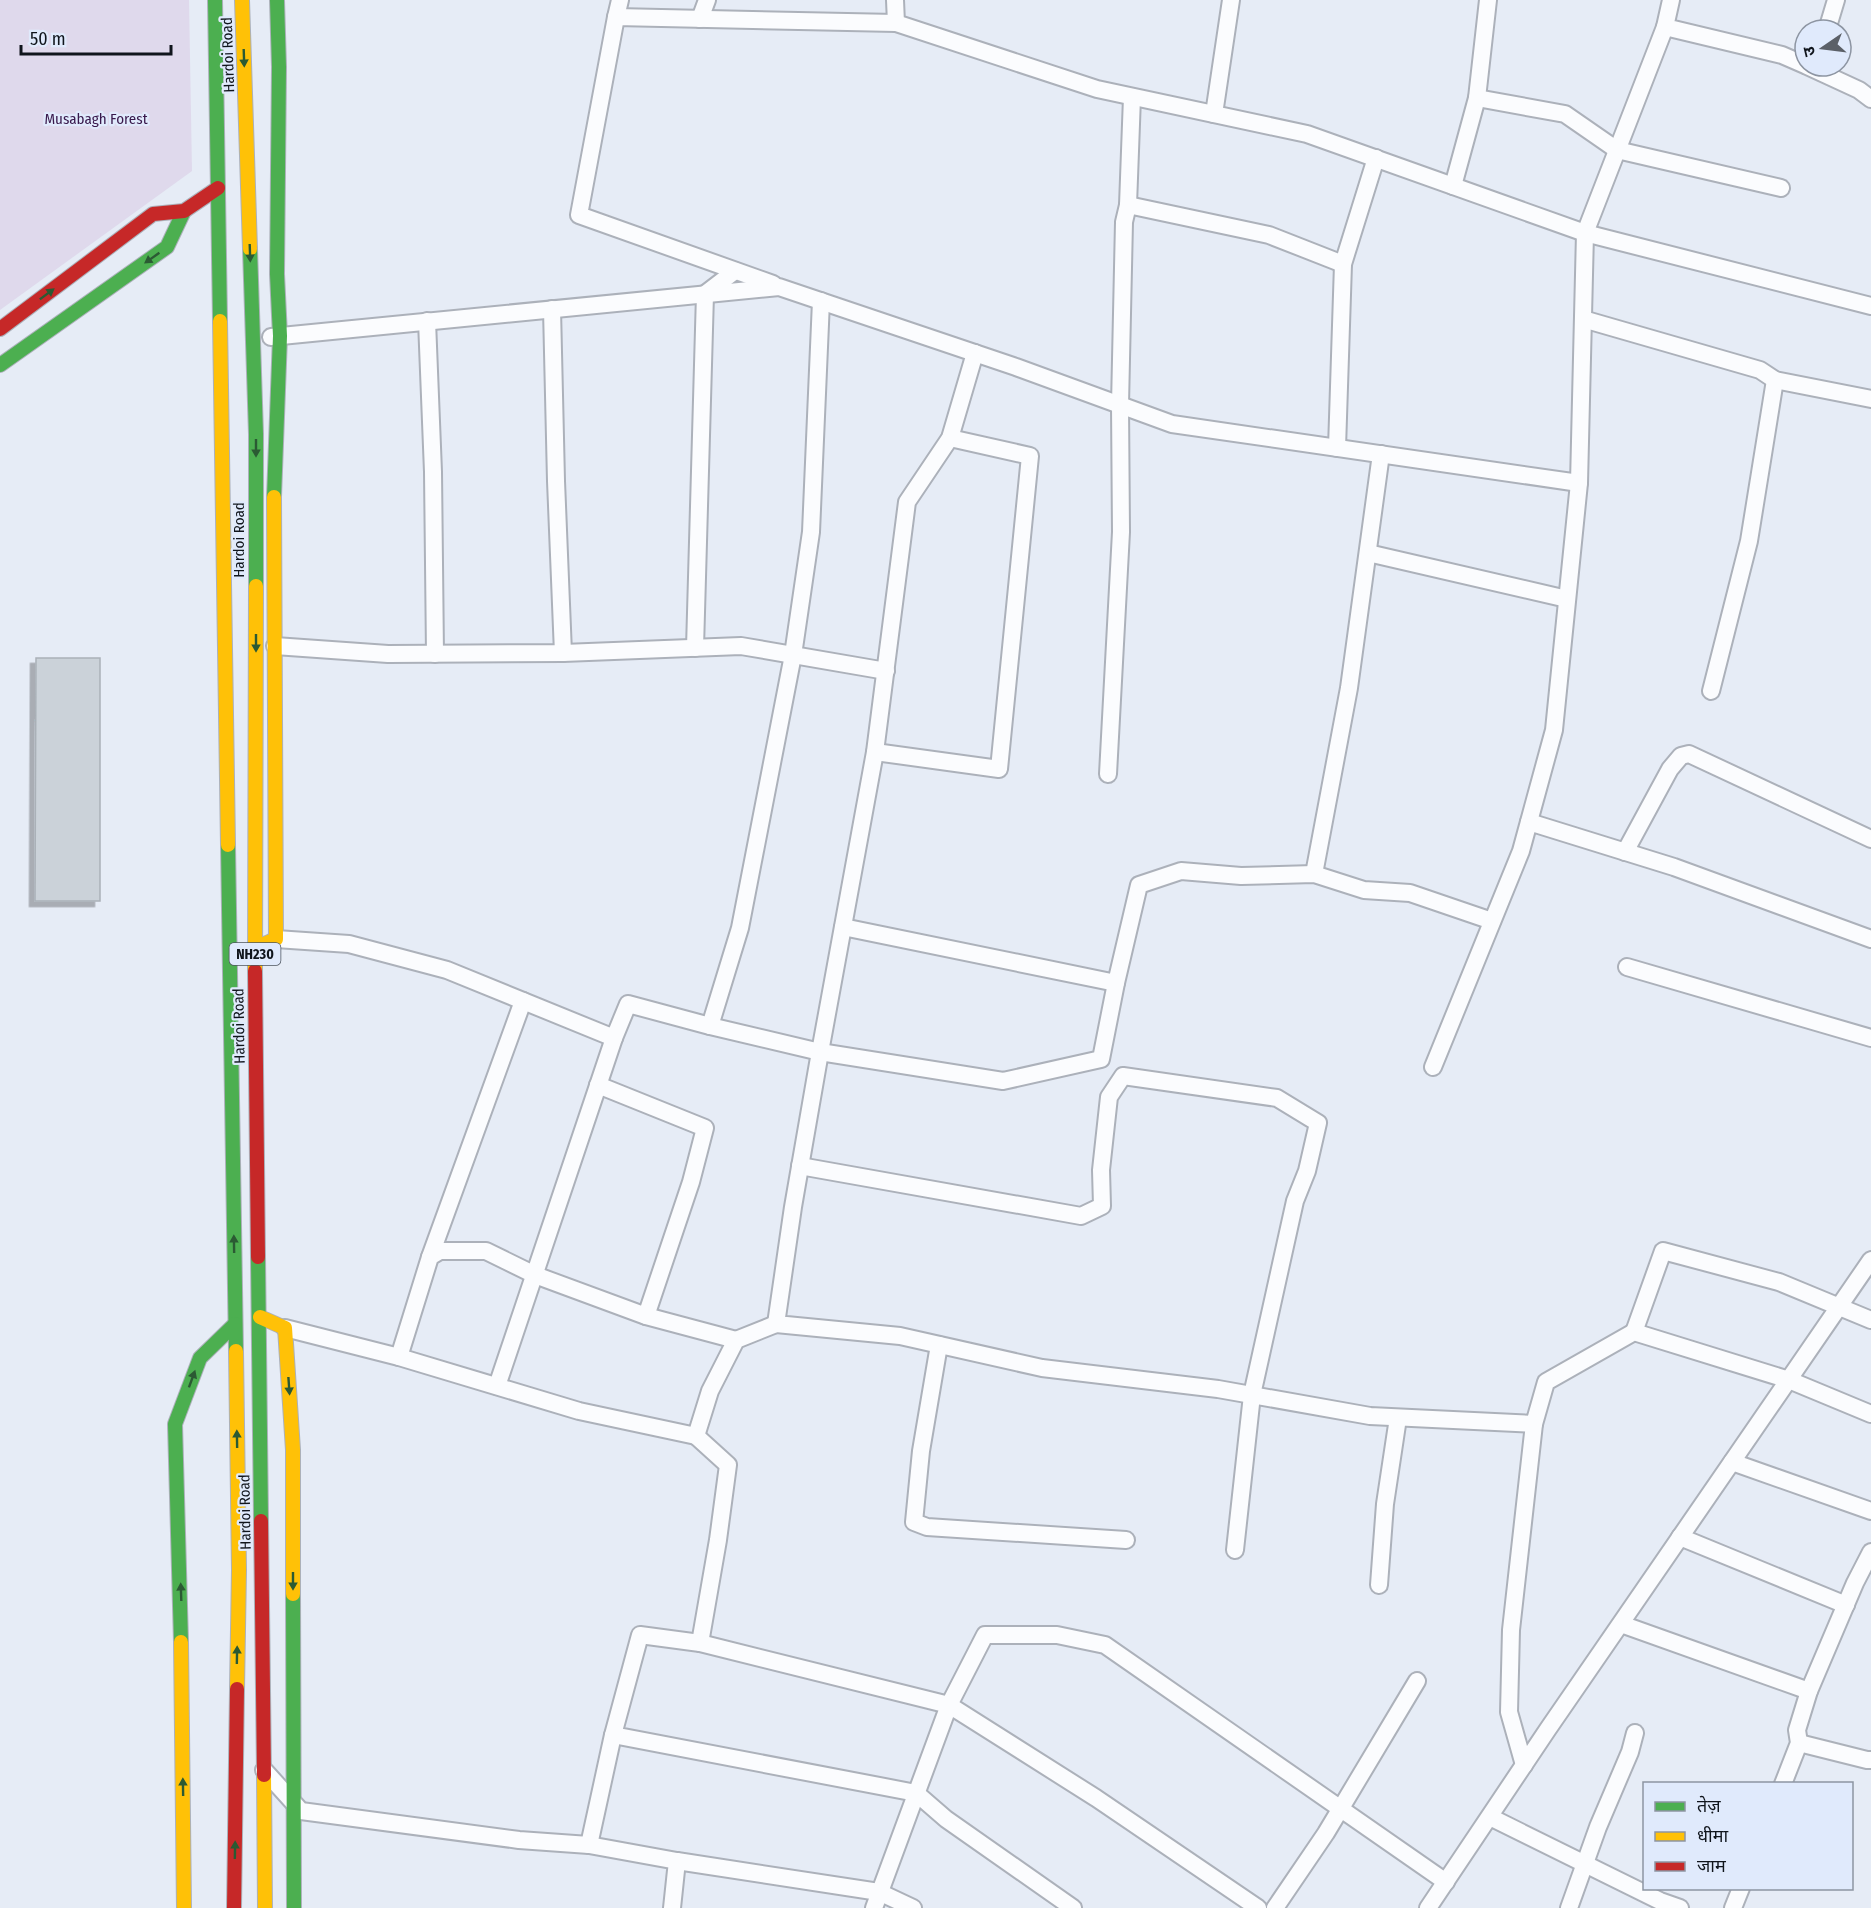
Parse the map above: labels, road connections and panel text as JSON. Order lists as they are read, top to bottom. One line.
{"streets":{"main road":["Hardoi Road","NH230"]},"parks":["Musabagh Forest"],"legend":["तेज़","धीमा","जाम"],"scale_bar":"50 m","north":"left"}
